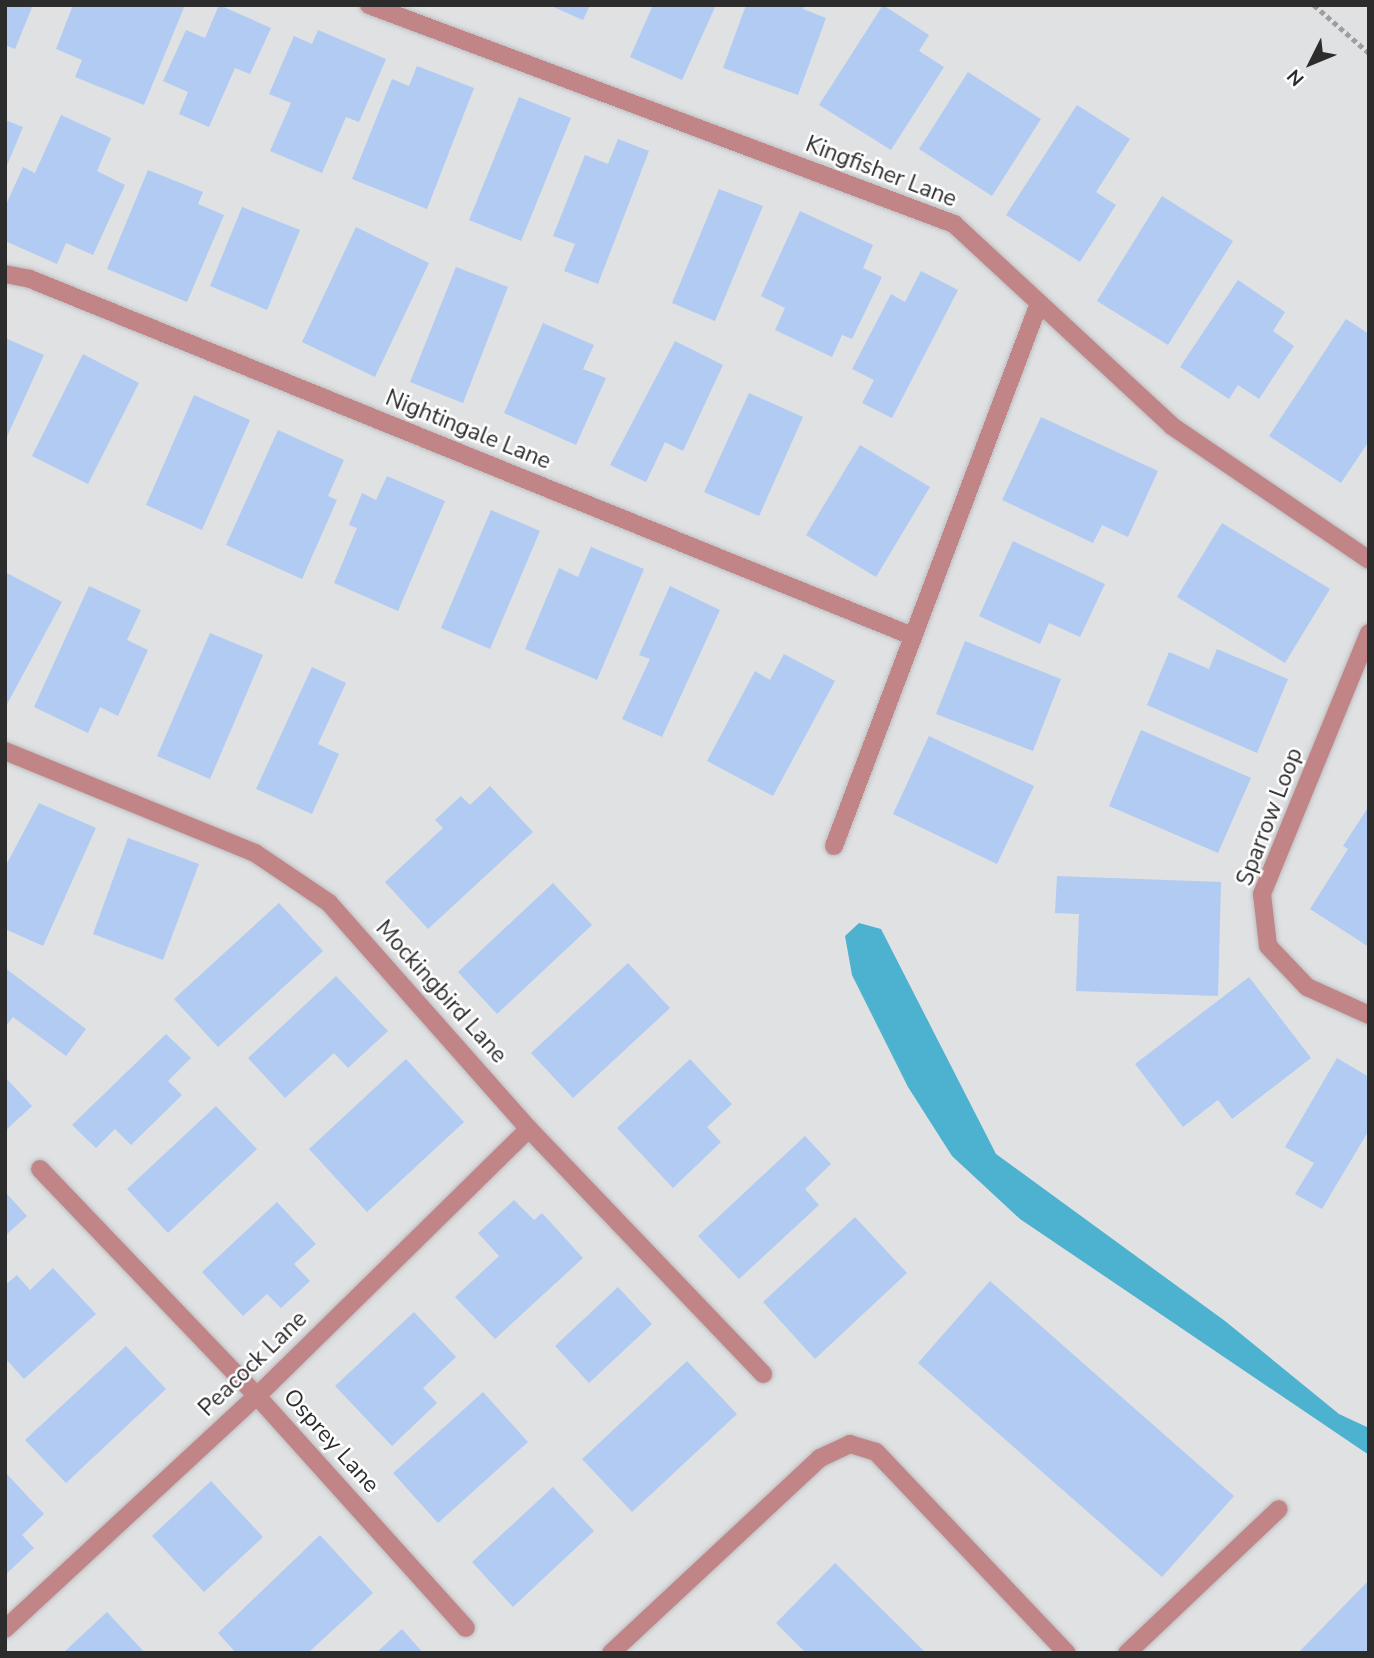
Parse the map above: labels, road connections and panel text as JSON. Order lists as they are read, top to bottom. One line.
{"streets":{"street":["Kingfisher Lane","Nightingale Lane","Sparrow Loop","Mockingbird Lane","Peacock Lane","Osprey Lane"]},"crossings":[["Mockingbird Lane","Peacock Lane"],["Peacock Lane","Osprey Lane"]],"north":"bottom left"}
